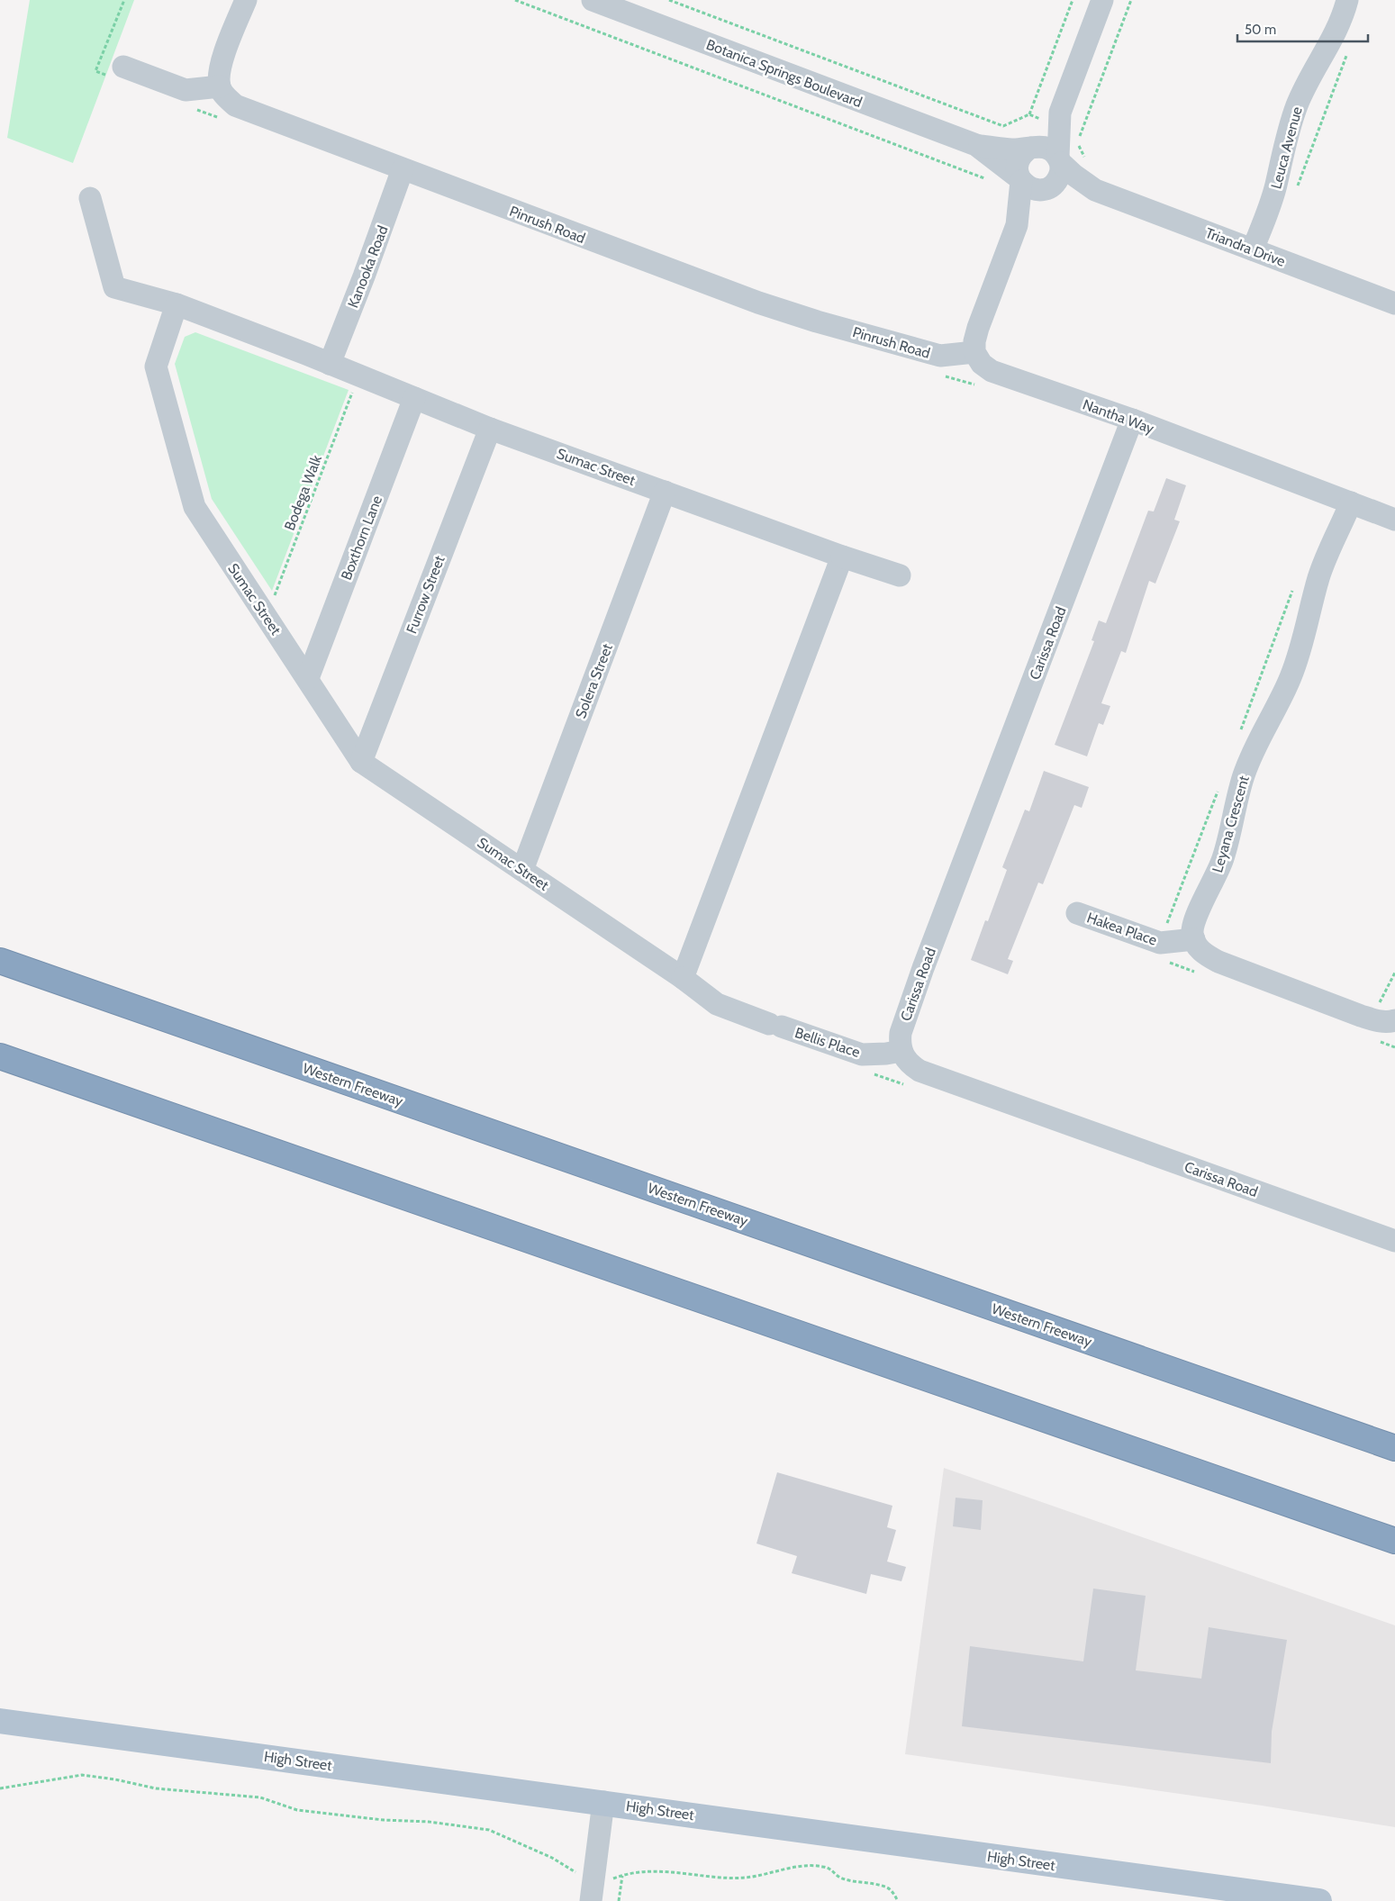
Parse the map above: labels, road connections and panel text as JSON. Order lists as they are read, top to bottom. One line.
{"streets":{"highway":["Western Freeway"],"main road":["High Street"],"street":["Botanica Springs Boulevard","Leuca Avenue","Pinrush Road","Triandra Drive","Kanooka Road","Nantha Way","Sumac Street","Boxthorn Lane","Furrow Street","Carissa Road","Solera Street","Leyana Crescent","Hakea Place","Bellis Place"],"path":["Bodega Walk"]},"crossings":[["Botanica Springs Boulevard","Triandra Drive"],["Leuca Avenue","Triandra Drive"],["Pinrush Road","Kanooka Road"],["Pinrush Road","Nantha Way"],["Kanooka Road","Sumac Street"],["Nantha Way","Carissa Road"],["Nantha Way","Leyana Crescent"],["Sumac Street","Bodega Walk"],["Sumac Street","Boxthorn Lane"],["Sumac Street","Furrow Street"],["Sumac Street","Solera Street"],["Sumac Street","Bellis Place"],["Carissa Road","Bellis Place"],["Leyana Crescent","Hakea Place"]],"scale_bar":"50 m"}
